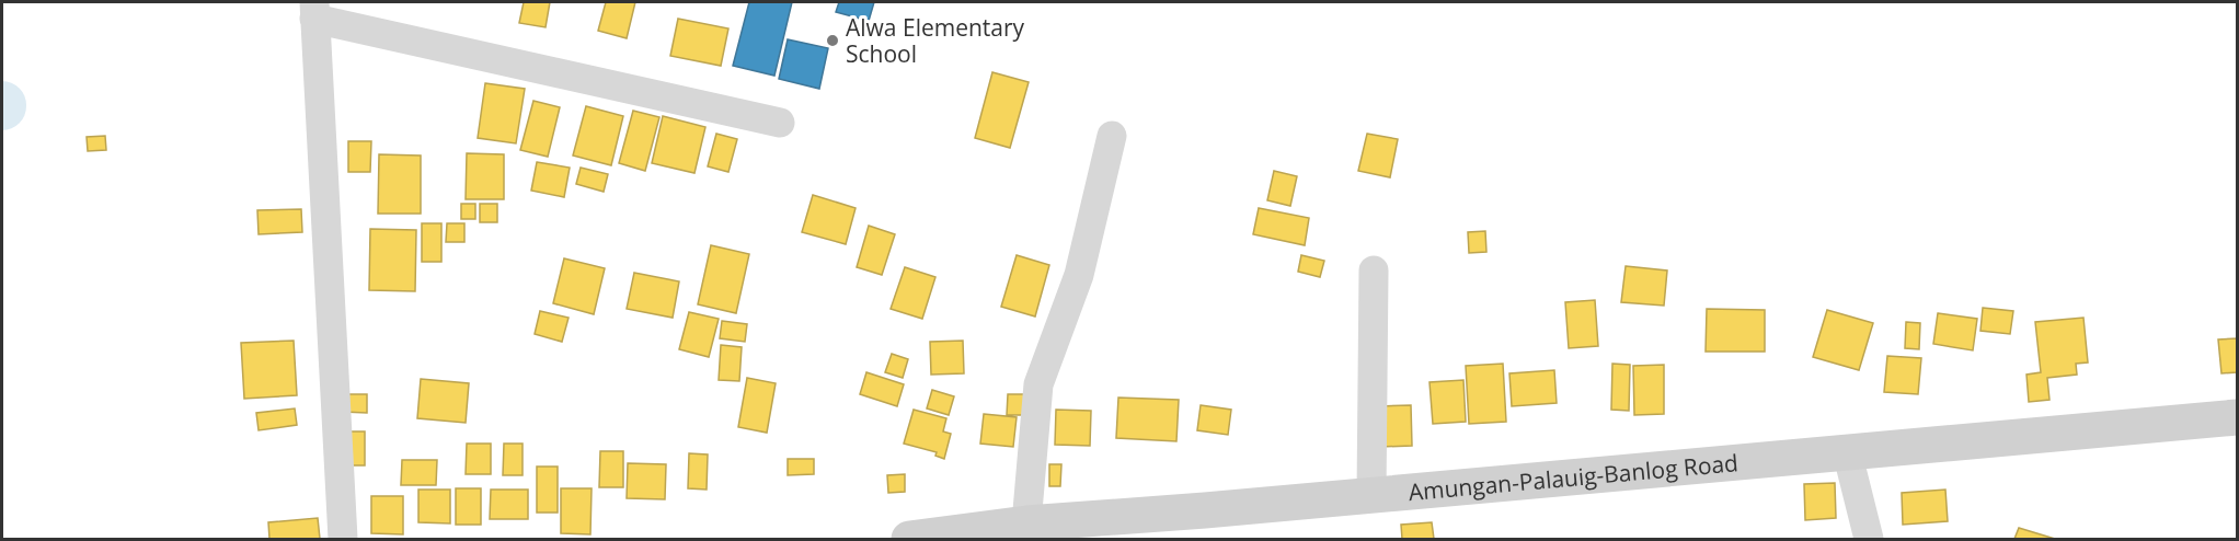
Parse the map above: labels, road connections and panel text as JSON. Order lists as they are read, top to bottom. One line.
{"streets":{"main road":["Amungan-Palauig-Banlog Road"]},"places":["Alwa Elementary School"]}
